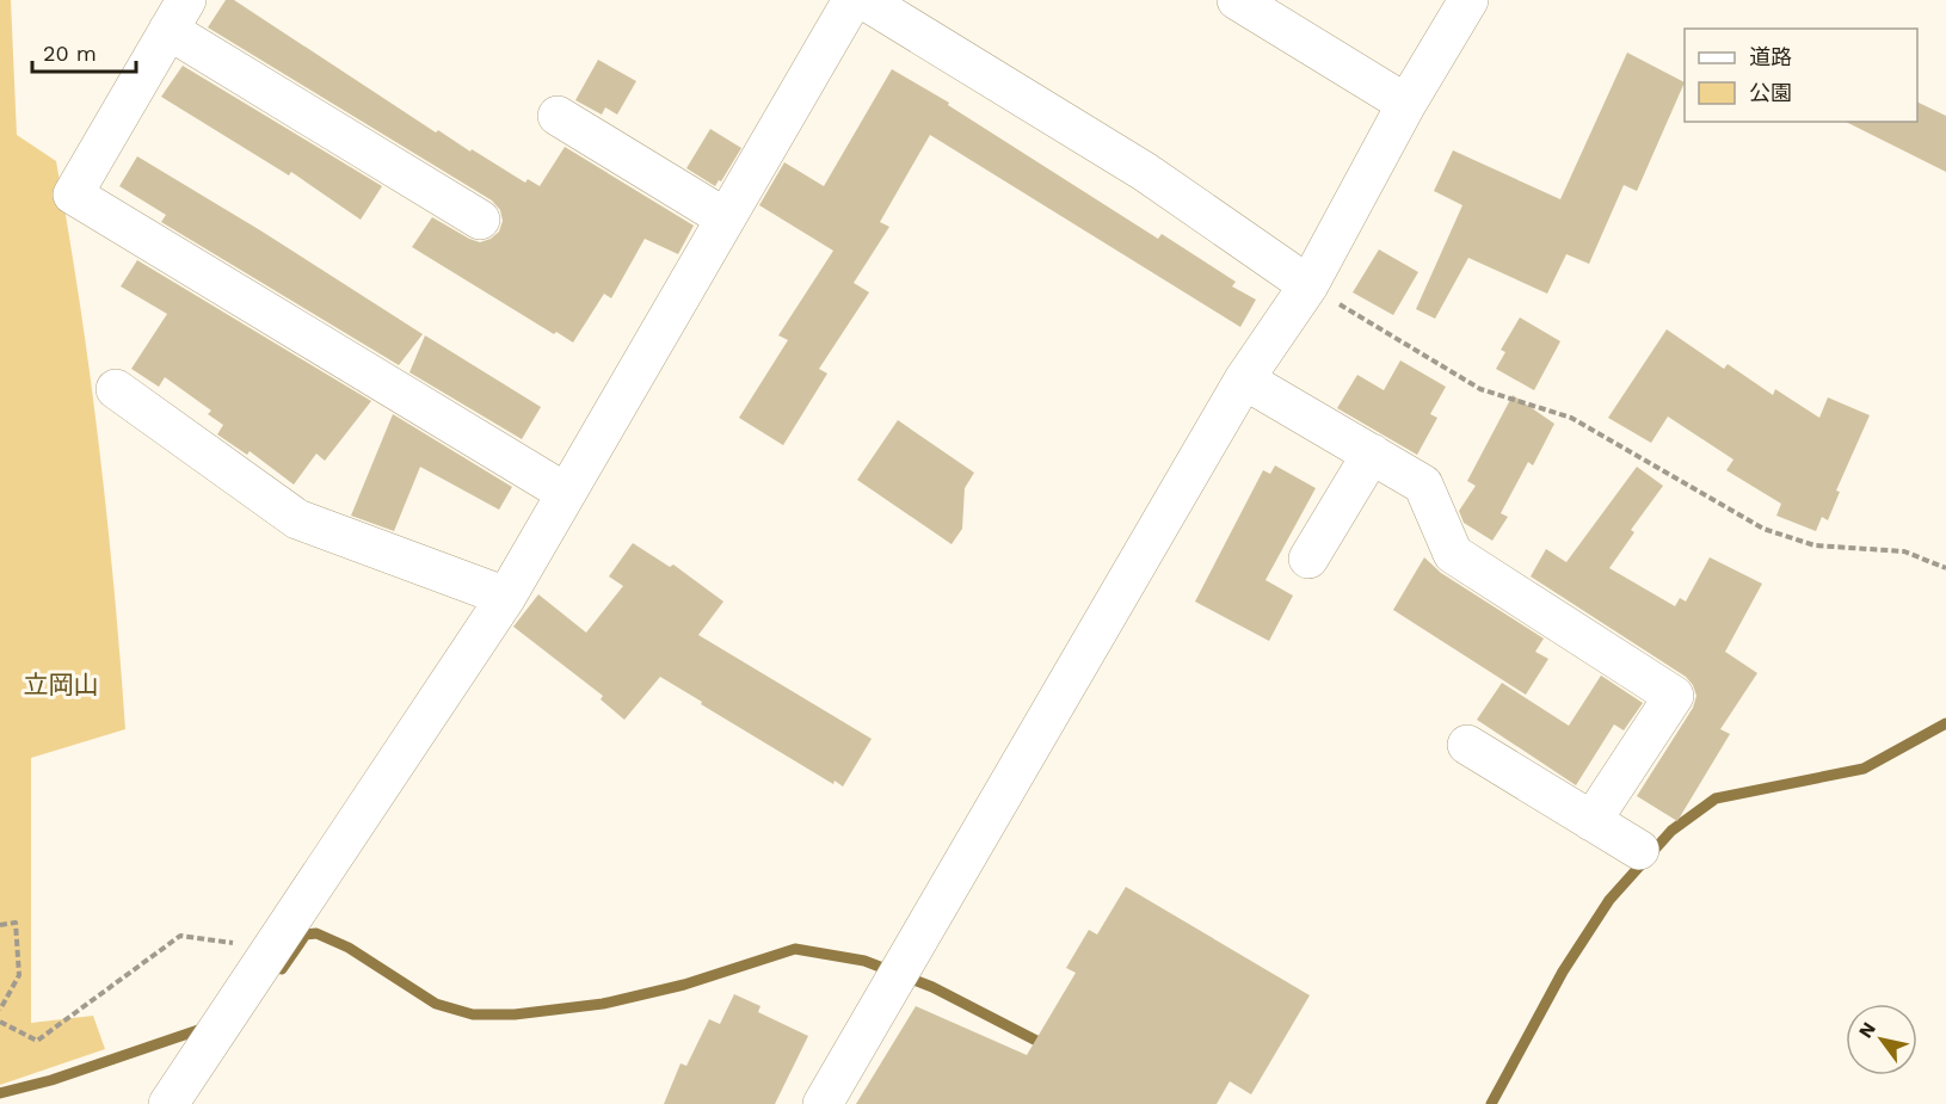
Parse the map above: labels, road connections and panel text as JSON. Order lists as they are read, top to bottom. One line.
{"parks":["立岡山"],"legend":["道路","公園"],"scale_bar":"20 m","north":"top left"}
